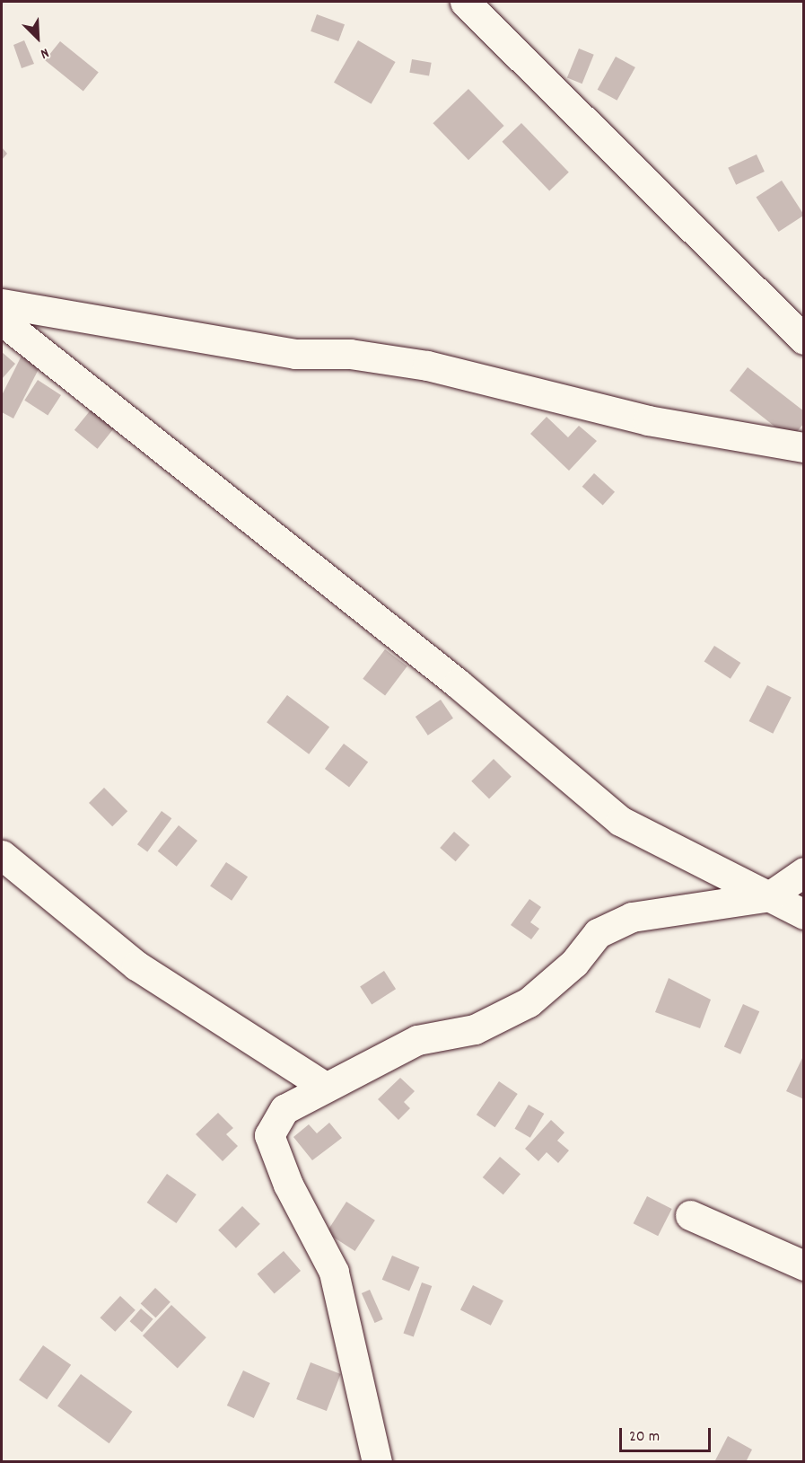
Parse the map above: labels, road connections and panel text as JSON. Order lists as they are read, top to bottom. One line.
{"scale_bar":"20 m","north":"bottom right"}
